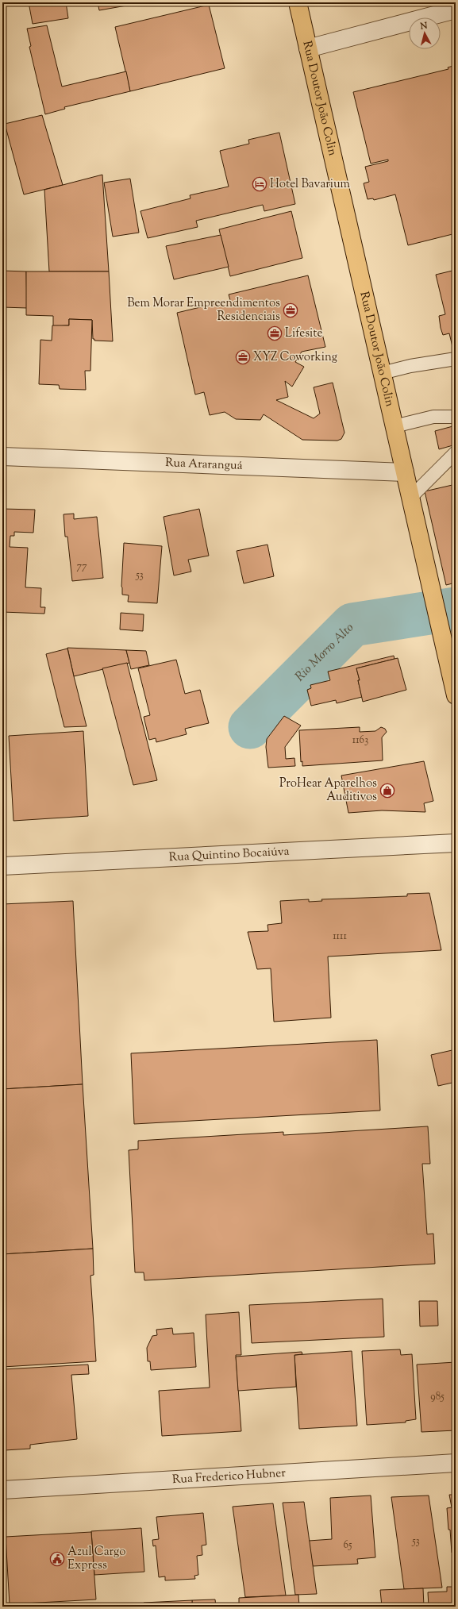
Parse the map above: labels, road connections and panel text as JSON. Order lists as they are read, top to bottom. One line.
{"streets":{"main road":["Rua Doutor João Colin"],"street":["Rua Araranguá","Rua Quintino Bocaiúva","Rua Frederico Hubner"]},"crossings":[["Rua Doutor João Colin","Rua Araranguá"]],"water":["Rio Morro Alto"],"places":{"hotel":["Hotel Bavarium"],"office":["Bem Morar Empreendimentos Residenciais","Lifesite","XYZ Coworking"],"shop":["ProHear Aparelhos Auditivos"],"public building":["Azul Cargo Express"]},"house_numbers":["77","53","1163","1111","985","53","65"],"north":"top"}
